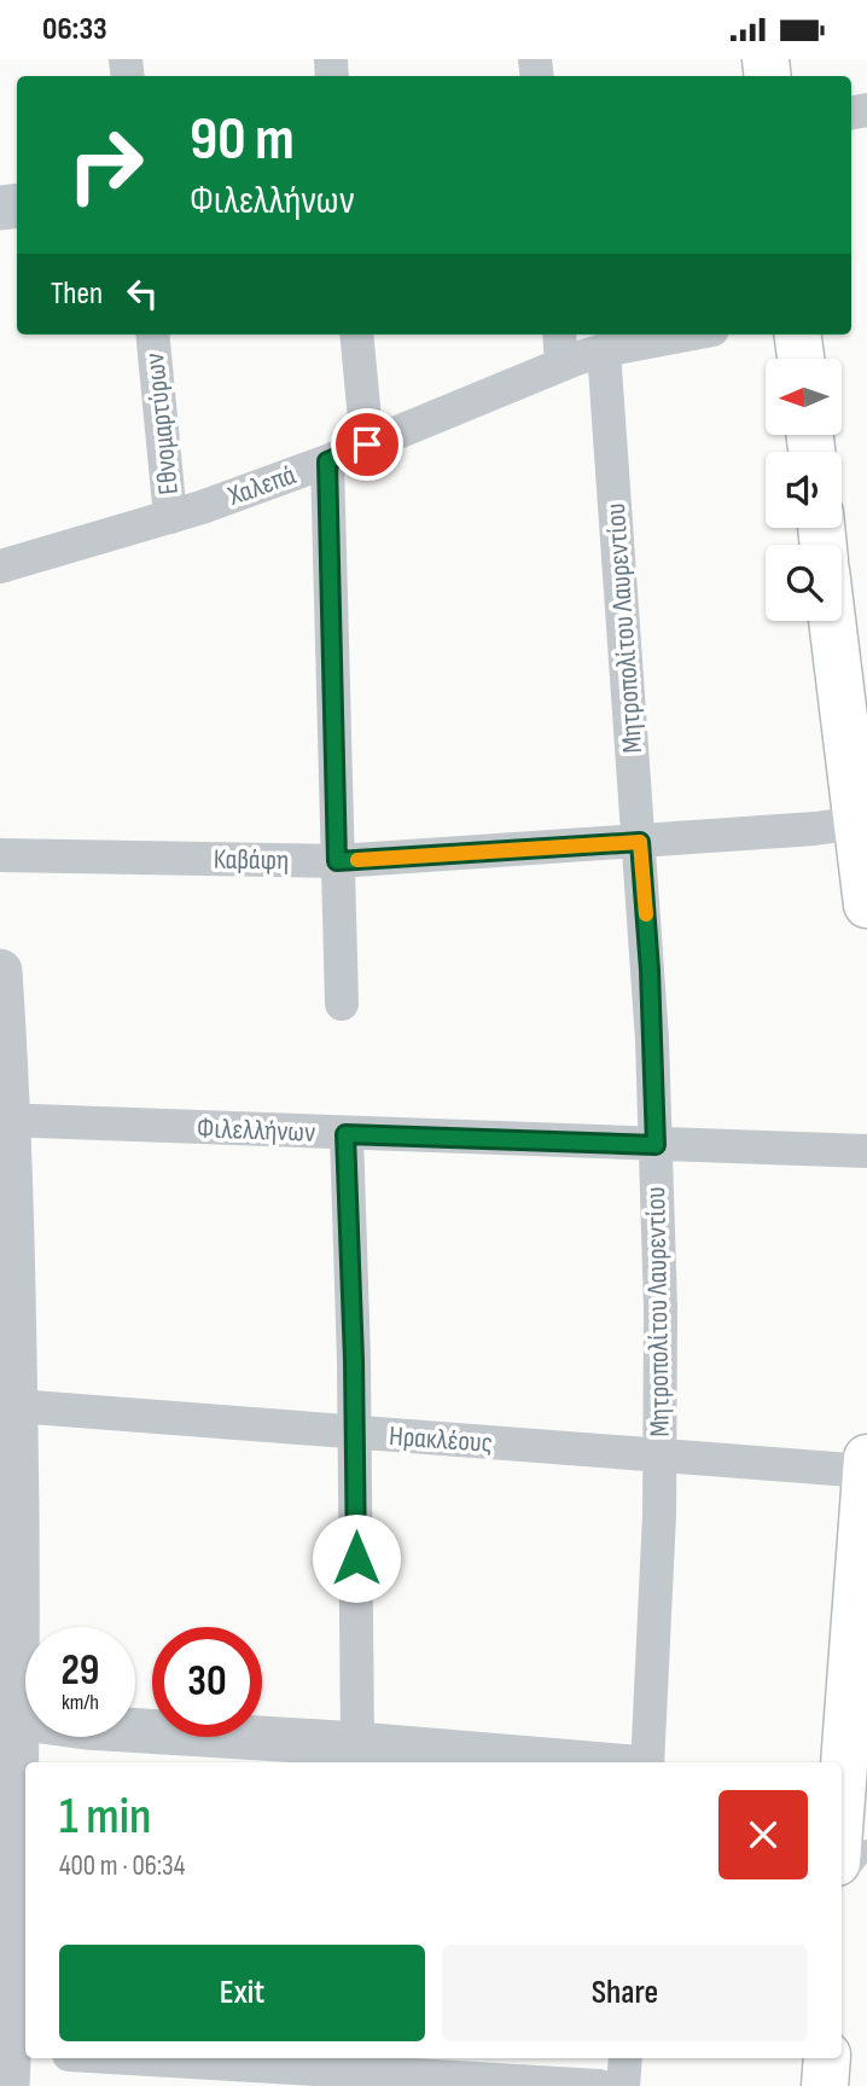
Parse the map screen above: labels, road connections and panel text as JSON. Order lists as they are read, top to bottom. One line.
{"streets":{"street":["Εθνομαρτύρων","Χαλεπά","Μητροπολίτου Λαυρεντίου","Καβάφη","Φιλελλήνων","Ηρακλέους"]},"crossings":[["Εθνομαρτύρων","Χαλεπά"],["Χαλεπά","Μητροπολίτου Λαυρεντίου"],["Μητροπολίτου Λαυρεντίου","Καβάφη"],["Μητροπολίτου Λαυρεντίου","Φιλελλήνων"],["Μητροπολίτου Λαυρεντίου","Ηρακλέους"]],"north":"left","page":{"status":"06:33","turn":["90 m","Φιλελλήνων"],"then":"Then","speed":"29 km/h","limit":"30","heading":["1 min","400 m · 06:34"],"buttons":["Exit","Share"]}}
